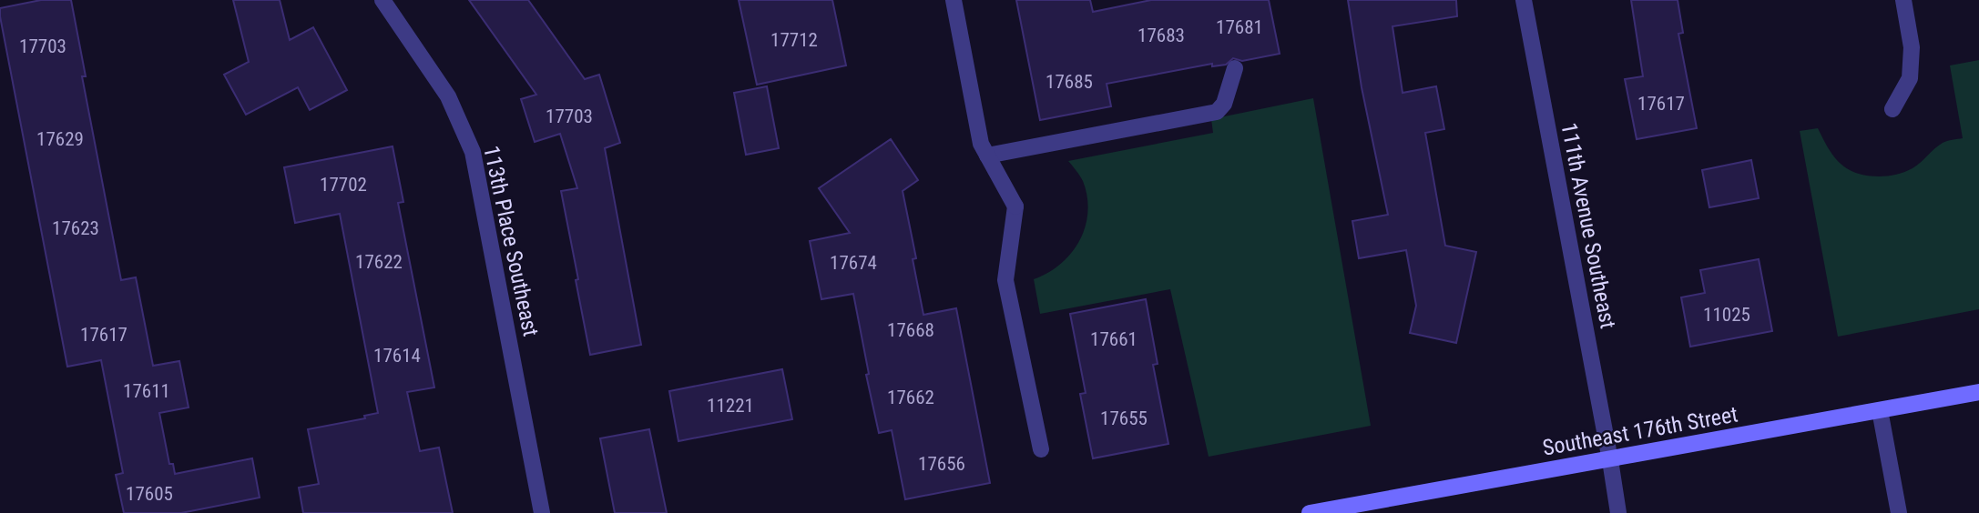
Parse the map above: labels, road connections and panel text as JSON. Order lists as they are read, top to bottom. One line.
{"streets":{"main road":["Southeast 176th Street"],"street":["111th Avenue Southeast","113th Place Southeast"]},"crossings":[["111th Avenue Southeast","Southeast 176th Street"]],"house_numbers":["17681","17683","17712","17703","17685","17617","17703","17629","17702","17623","17622","17674","11025","17668","17617","17661","17614","17611","17662","11221","17655","17656","17605"]}
